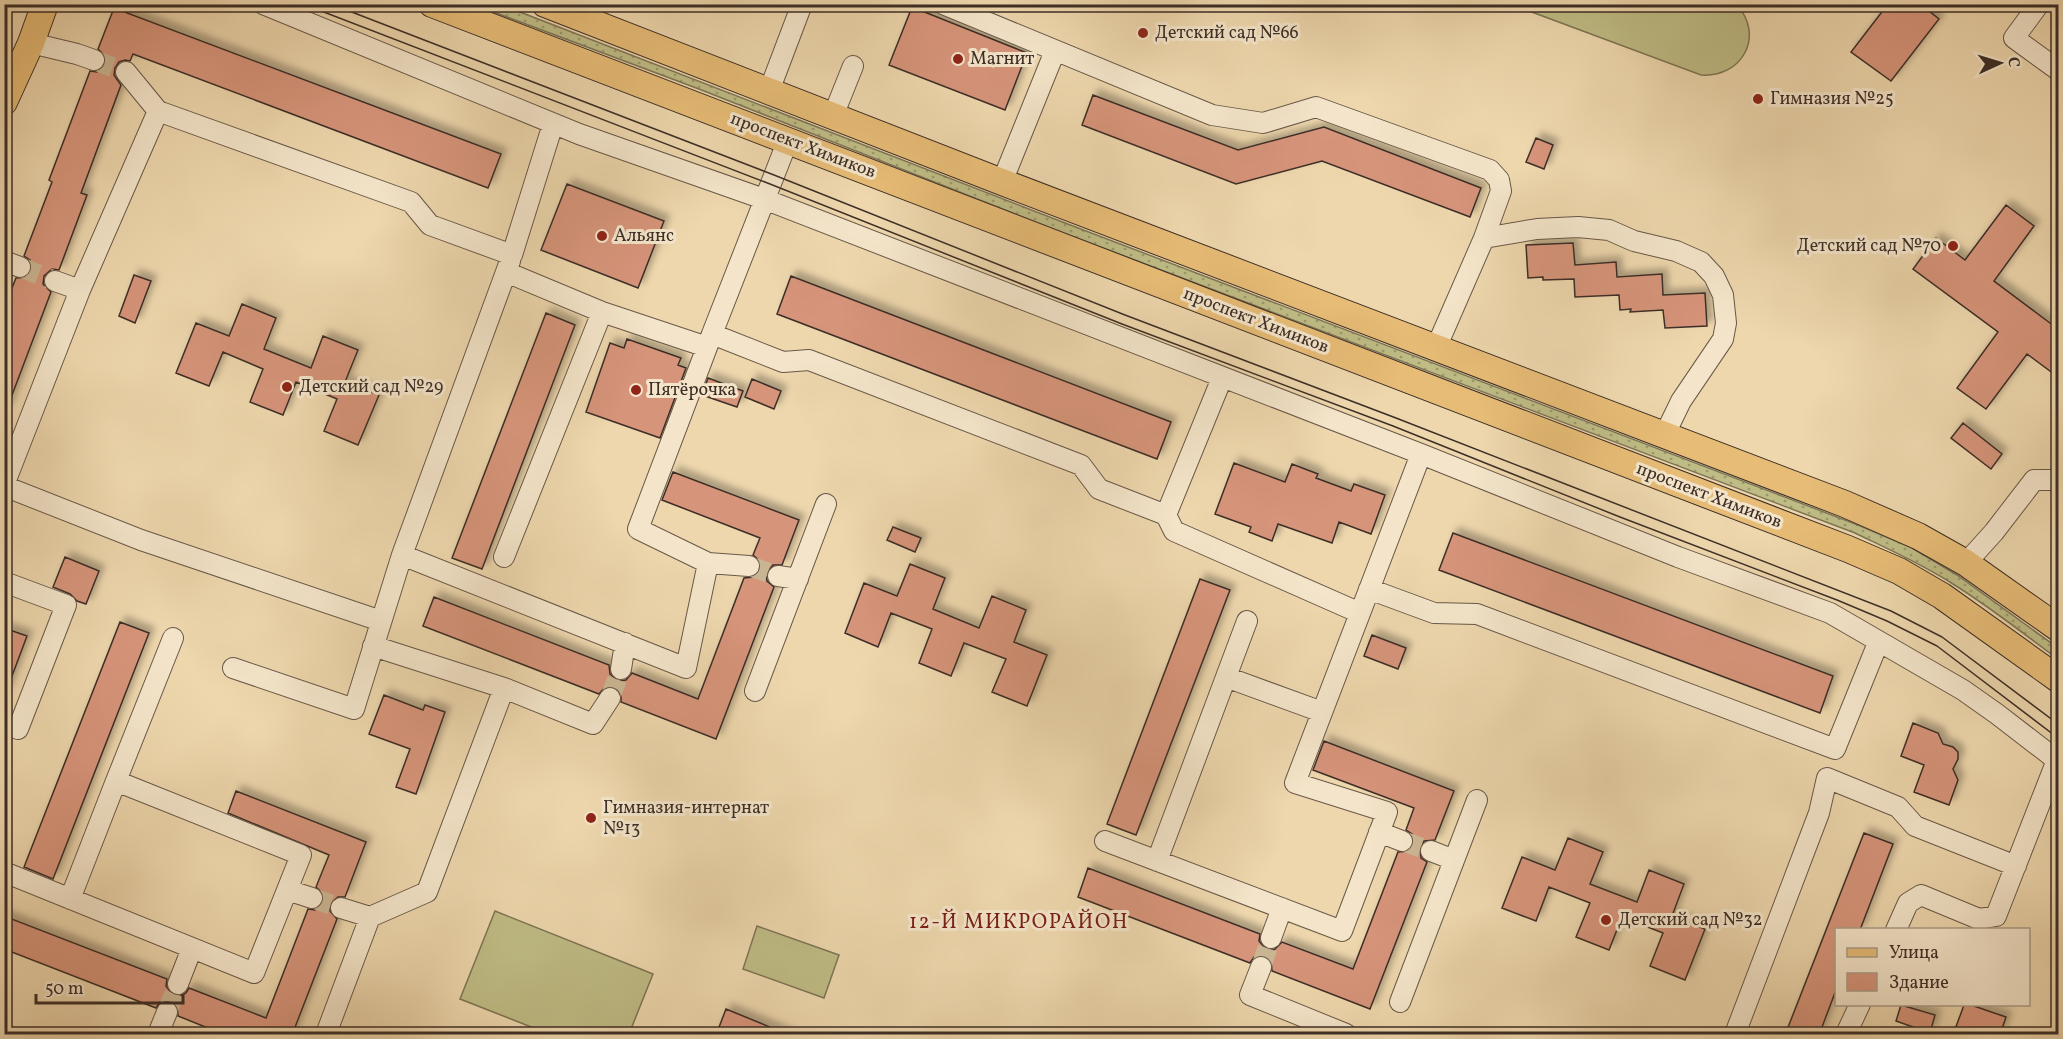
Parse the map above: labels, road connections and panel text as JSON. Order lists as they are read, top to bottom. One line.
{"streets":{"main road":["проспект Химиков"]},"districts":["12-Й МИКРОРАЙОН"],"places":["Детский сад №66","Магнит","Гимназия №25","Альянс","Детский сад №70","Детский сад №29","Пятёрочка","Гимназия-интернат №13","Детский сад №32"],"legend":["Улица","Здание"],"scale_bar":"50 m","north":"right"}
